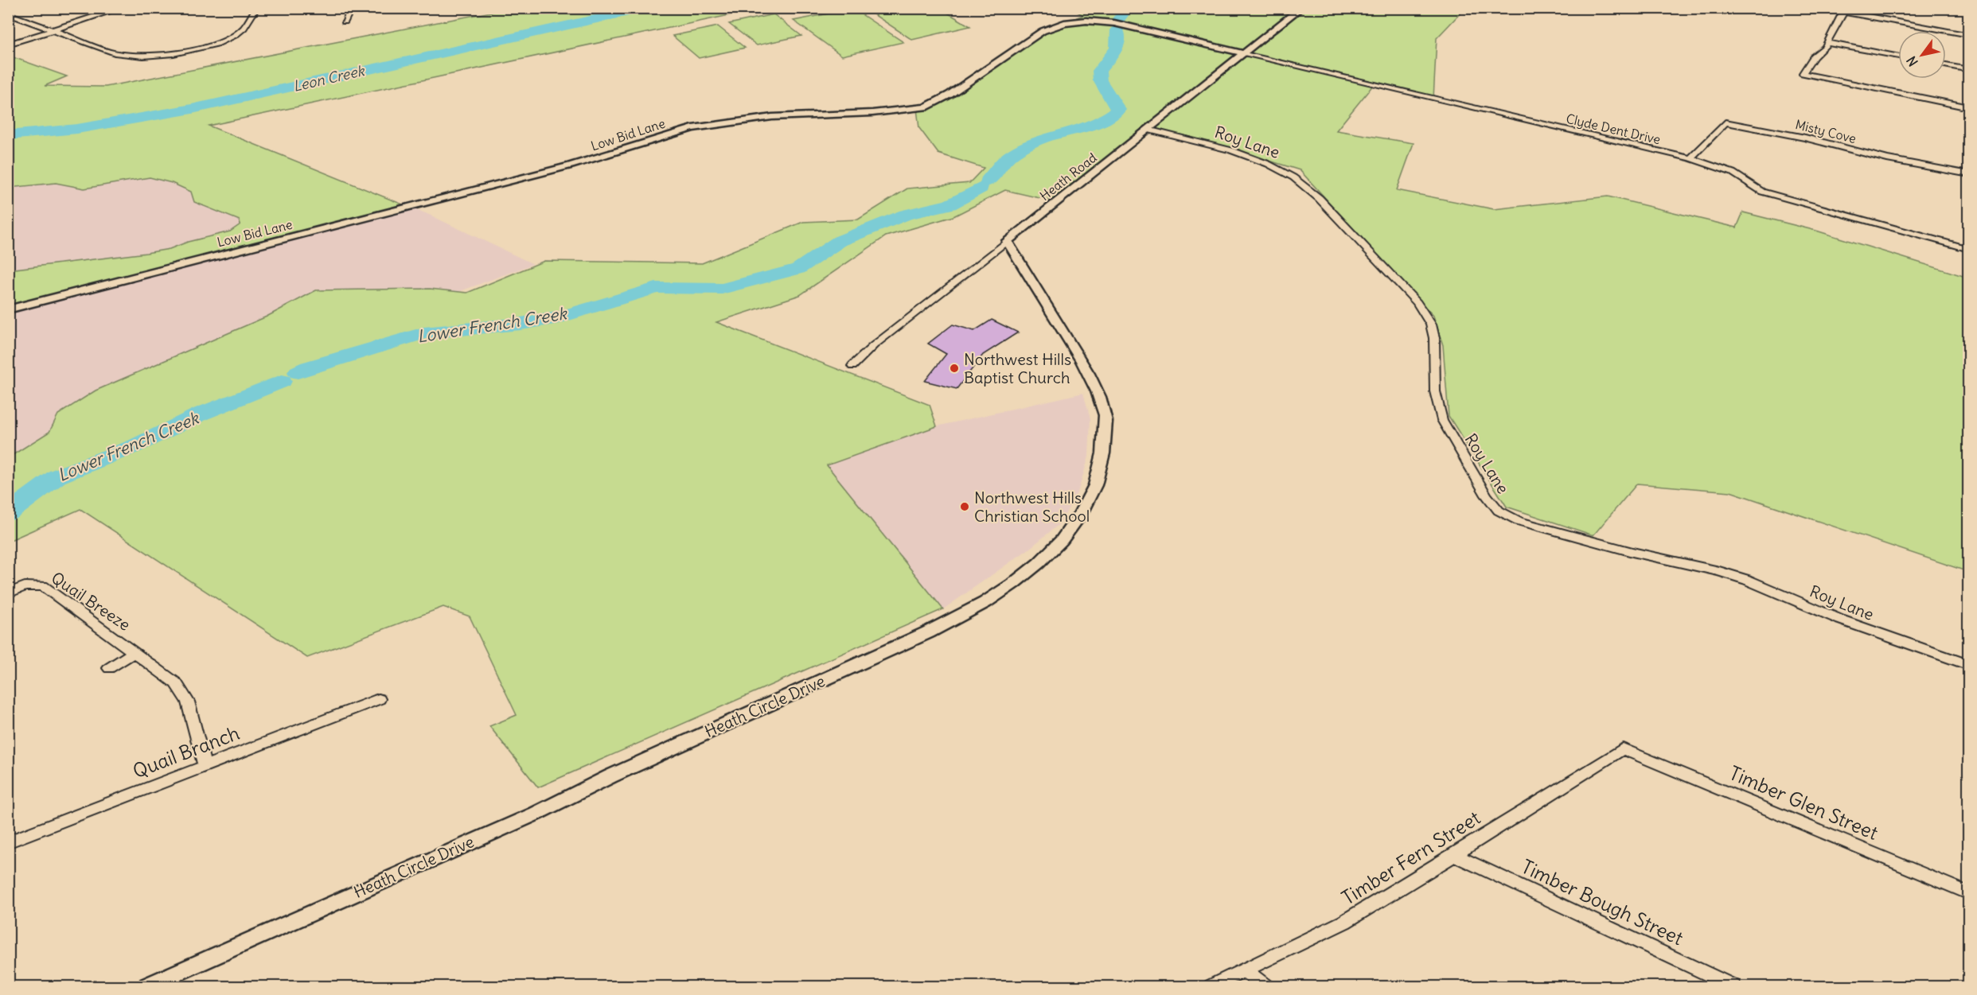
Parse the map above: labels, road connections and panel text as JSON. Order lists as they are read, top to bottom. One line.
{"streets":{"street":["Clyde Dent Drive","Misty Cove","Low Bid Lane","Roy Lane","Heath Road","Quail Breeze","Heath Circle Drive","Quail Branch","Timber Glen Street","Timber Fern Street","Timber Bough Street"]},"crossings":[["Clyde Dent Drive","Misty Cove"],["Clyde Dent Drive","Low Bid Lane"],["Clyde Dent Drive","Heath Road"],["Low Bid Lane","Heath Road"],["Roy Lane","Heath Road"],["Heath Road","Heath Circle Drive"],["Quail Breeze","Quail Branch"],["Timber Glen Street","Timber Fern Street"],["Timber Fern Street","Timber Bough Street"]],"water":["Leon Creek","Lower French Creek"],"places":["Northwest Hills Baptist Church","Northwest Hills Christian School"],"north":"bottom left"}
